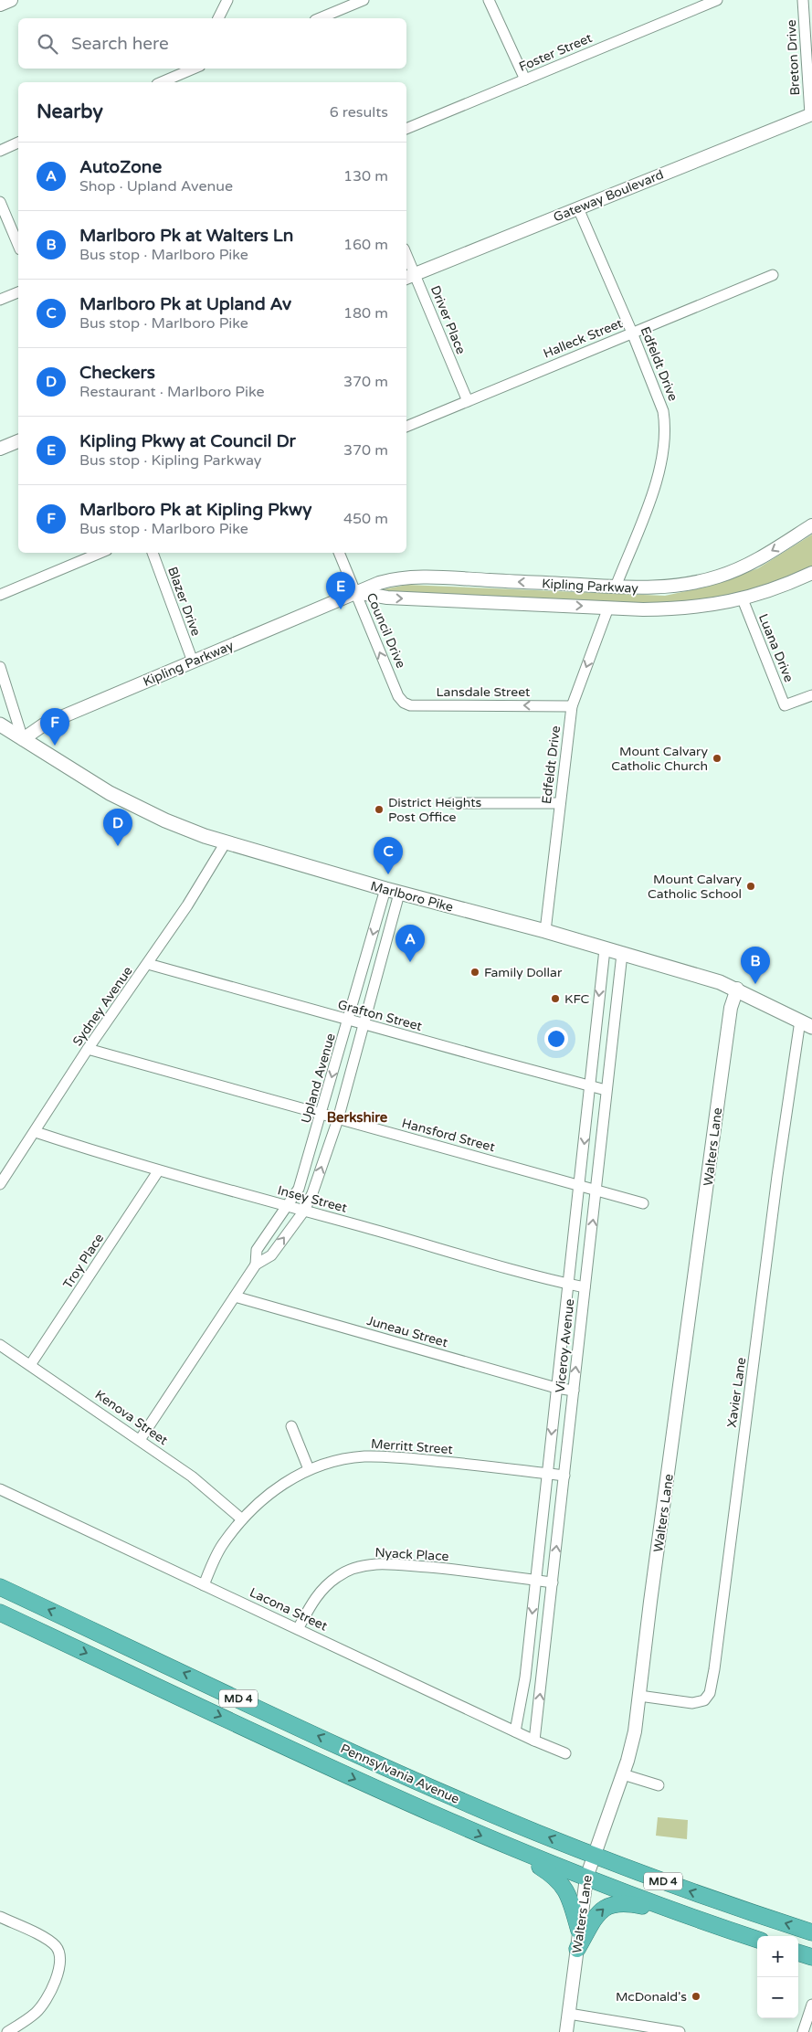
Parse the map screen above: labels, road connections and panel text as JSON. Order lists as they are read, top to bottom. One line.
{"streets":{"highway":["MD 4","Pennsylvania Avenue"],"main road":["Marlboro Pike"],"street":["Foster Street","Breton Drive","Gateway Boulevard","Driver Place","Halleck Street","Edfeldt Drive","Kipling Parkway","Blazer Drive","Council Drive","Luana Drive","Lansdale Street","Sydney Avenue","Grafton Street","Upland Avenue","Hansford Street","Walters Lane","Insey Street","Troy Place","Juneau Street","Viceroy Avenue","Xavier Lane","Kenova Street","Merritt Street","Nyack Place","Lacona Street"]},"crossings":[["Breton Drive","Gateway Boulevard"],["Gateway Boulevard","Driver Place"],["Gateway Boulevard","Edfeldt Drive"],["Driver Place","Halleck Street"],["Halleck Street","Edfeldt Drive"],["Edfeldt Drive","Kipling Parkway"],["Edfeldt Drive","Lansdale Street"],["Edfeldt Drive","Marlboro Pike"],["Kipling Parkway","Blazer Drive"],["Kipling Parkway","Council Drive"],["Kipling Parkway","Luana Drive"],["Kipling Parkway","Marlboro Pike"],["Council Drive","Lansdale Street"],["Marlboro Pike","Sydney Avenue"],["Marlboro Pike","Upland Avenue"],["Marlboro Pike","Walters Lane"],["Marlboro Pike","Viceroy Avenue"],["Marlboro Pike","Xavier Lane"],["Sydney Avenue","Grafton Street"],["Sydney Avenue","Hansford Street"],["Sydney Avenue","Insey Street"],["Grafton Street","Upland Avenue"],["Grafton Street","Viceroy Avenue"],["Upland Avenue","Hansford Street"],["Upland Avenue","Insey Street"],["Upland Avenue","Juneau Street"],["Upland Avenue","Kenova Street"],["Hansford Street","Viceroy Avenue"],["Walters Lane","Xavier Lane"],["Walters Lane","Pennsylvania Avenue"],["Insey Street","Troy Place"],["Insey Street","Viceroy Avenue"],["Troy Place","Kenova Street"],["Juneau Street","Viceroy Avenue"],["Viceroy Avenue","Merritt Street"],["Viceroy Avenue","Nyack Place"],["Viceroy Avenue","Lacona Street"],["Kenova Street","Merritt Street"],["Merritt Street","Lacona Street"],["Nyack Place","Lacona Street"]],"one_way":["Council Drive","Lansdale Street"],"districts":["Berkshire"],"places":["Mount Calvary Catholic Church","District Heights Post Office","Mount Calvary Catholic School","Family Dollar","KFC","McDonald's"],"page":{"search":"Search here","heading":["Nearby","6 results"],"list":[{"mark":"A","name":"AutoZone","note":"Shop · Upland Avenue","value":"130 m"},{"mark":"B","name":"Marlboro Pk at Walters Ln","note":"Bus stop · Marlboro Pike","value":"160 m"},{"mark":"C","name":"Marlboro Pk at Upland Av","note":"Bus stop · Marlboro Pike","value":"180 m"},{"mark":"D","name":"Checkers","note":"Restaurant · Marlboro Pike","value":"370 m"},{"mark":"E","name":"Kipling Pkwy at Council Dr","note":"Bus stop · Kipling Parkway","value":"370 m"},{"mark":"F","name":"Marlboro Pk at Kipling Pkwy","note":"Bus stop · Marlboro Pike","value":"450 m"}],"pins":["E","F","D","C","A","B"],"map_buttons":["+","−"]}}
